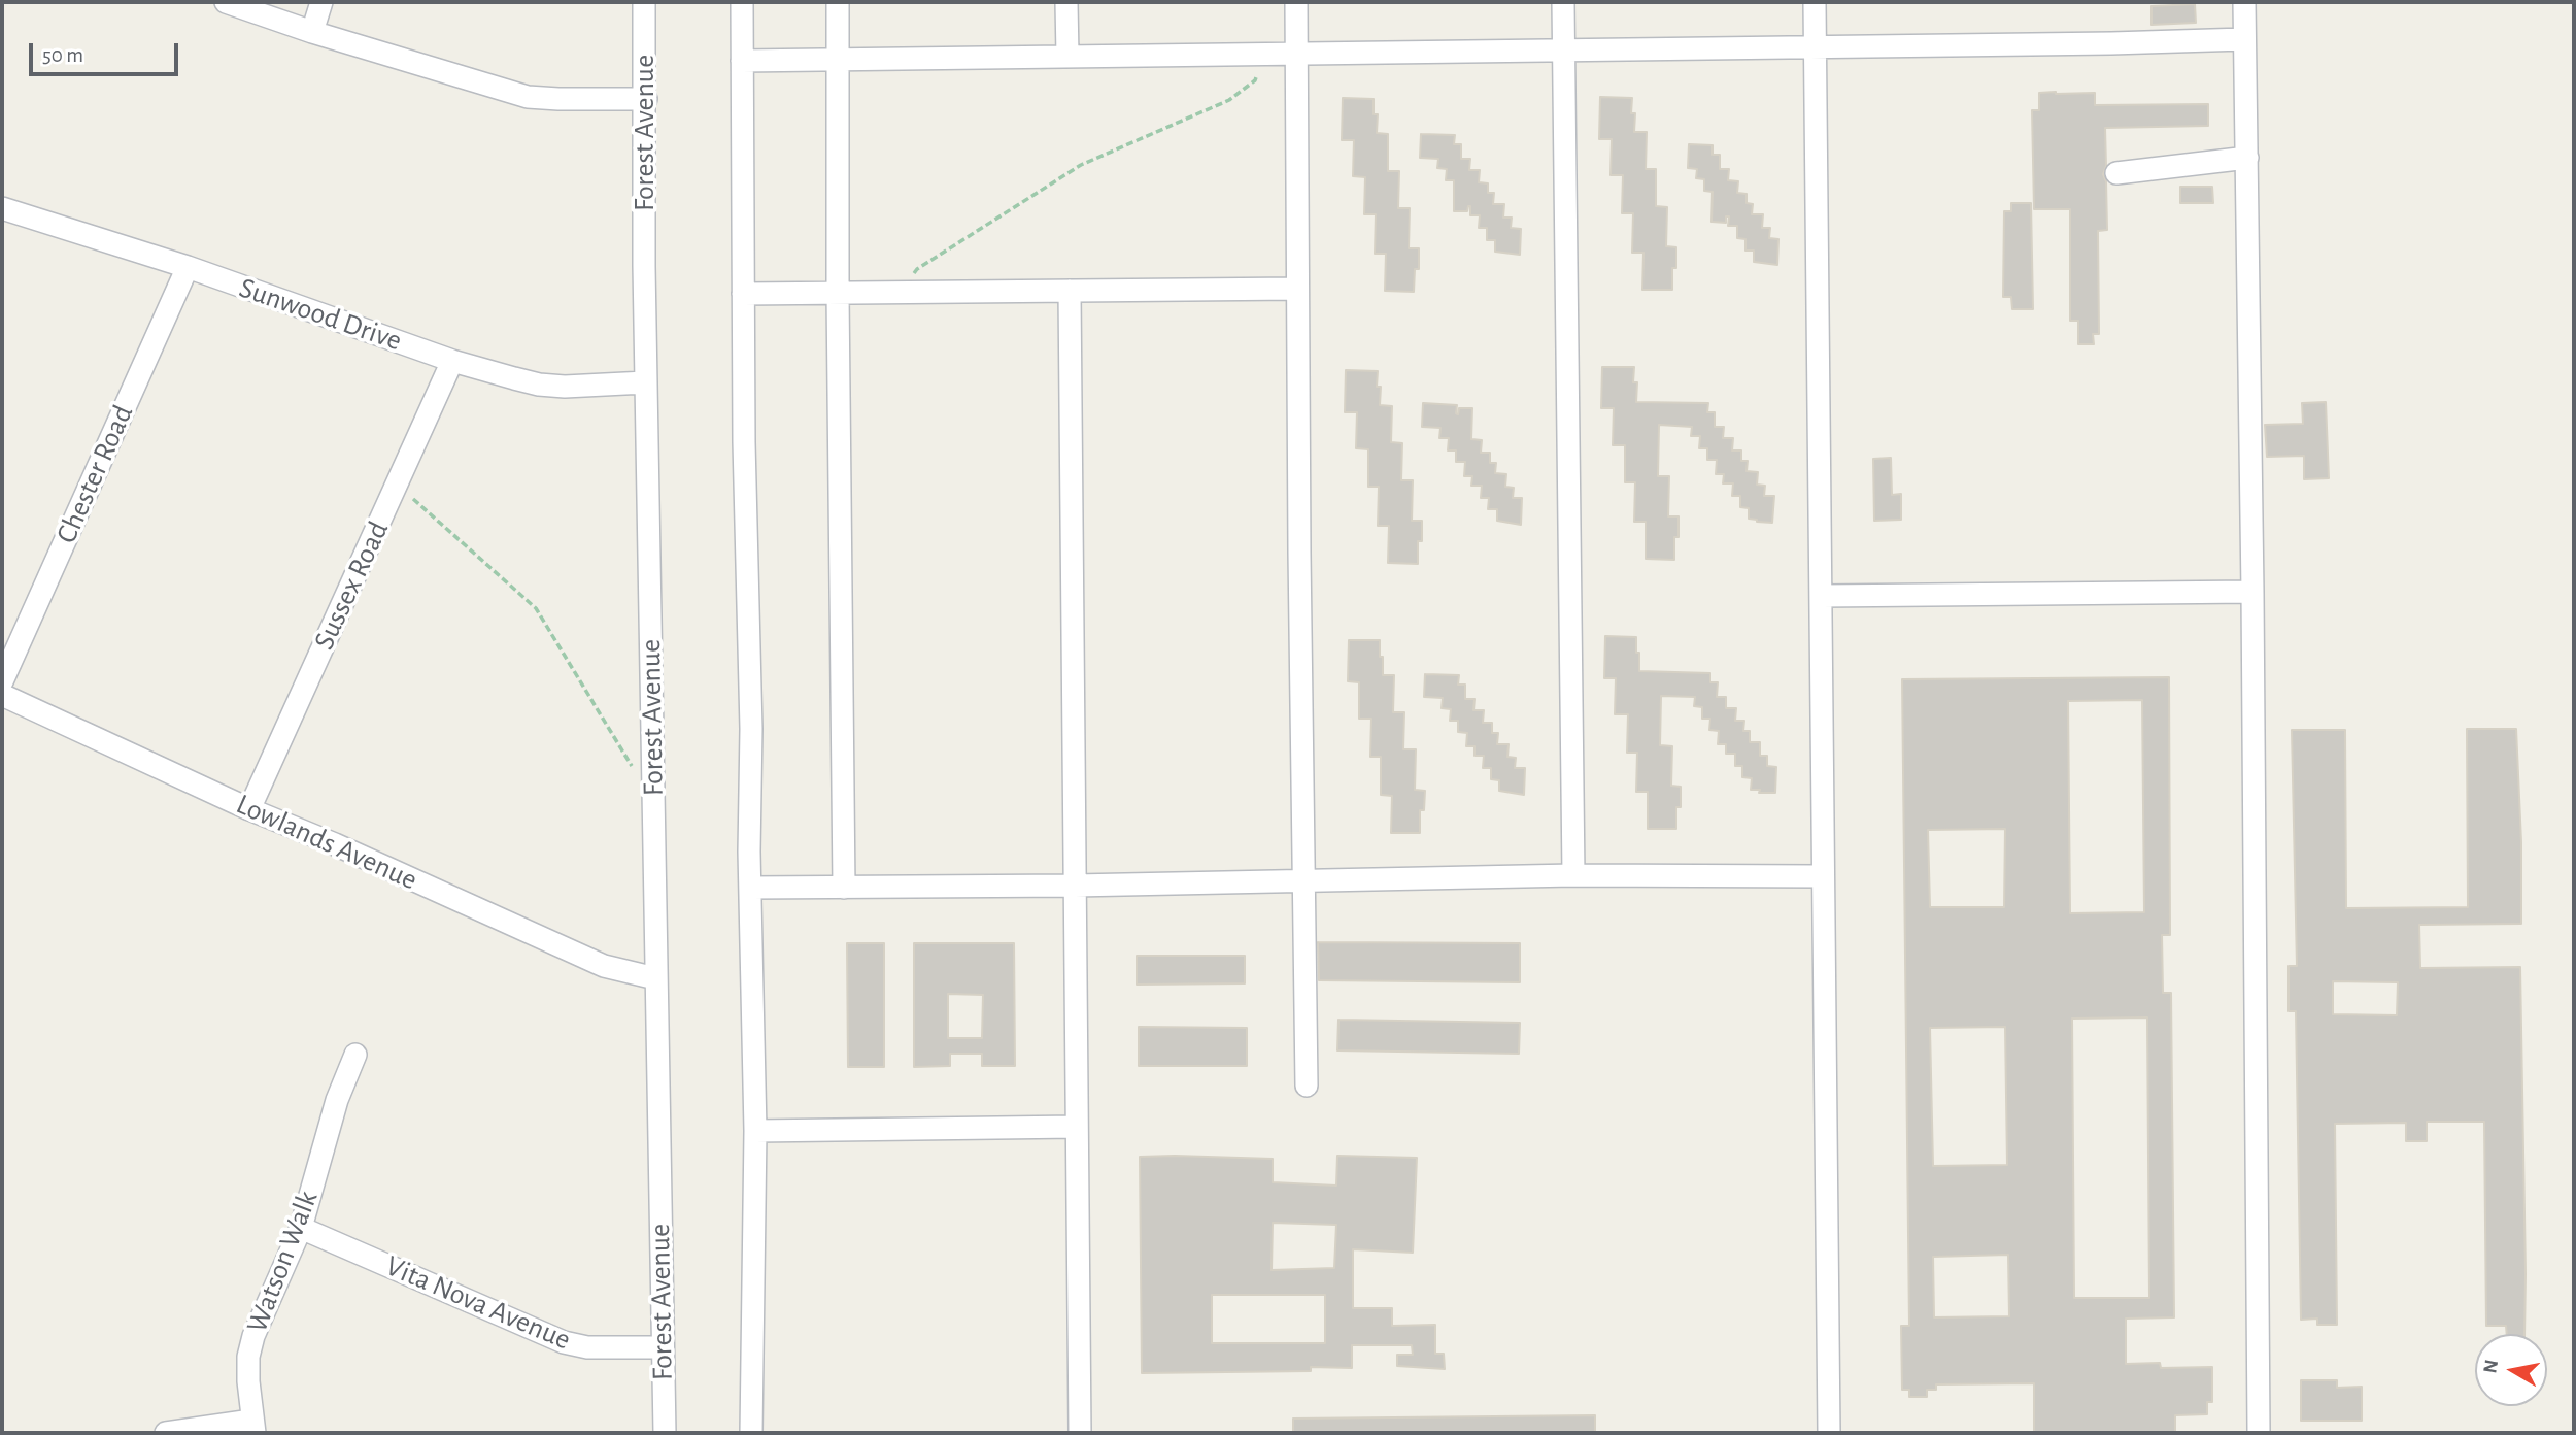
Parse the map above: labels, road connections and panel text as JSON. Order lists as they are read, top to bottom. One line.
{"streets":{"street":["Forest Avenue","Sunwood Drive","Chester Road","Sussex Road","Lowlands Avenue","Watson Walk","Vita Nova Avenue"]},"crossings":[["Forest Avenue","Sunwood Drive"],["Forest Avenue","Lowlands Avenue"],["Forest Avenue","Vita Nova Avenue"],["Sunwood Drive","Chester Road"],["Sunwood Drive","Sussex Road"],["Sussex Road","Lowlands Avenue"],["Watson Walk","Vita Nova Avenue"]],"scale_bar":"50 m","north":"left"}
